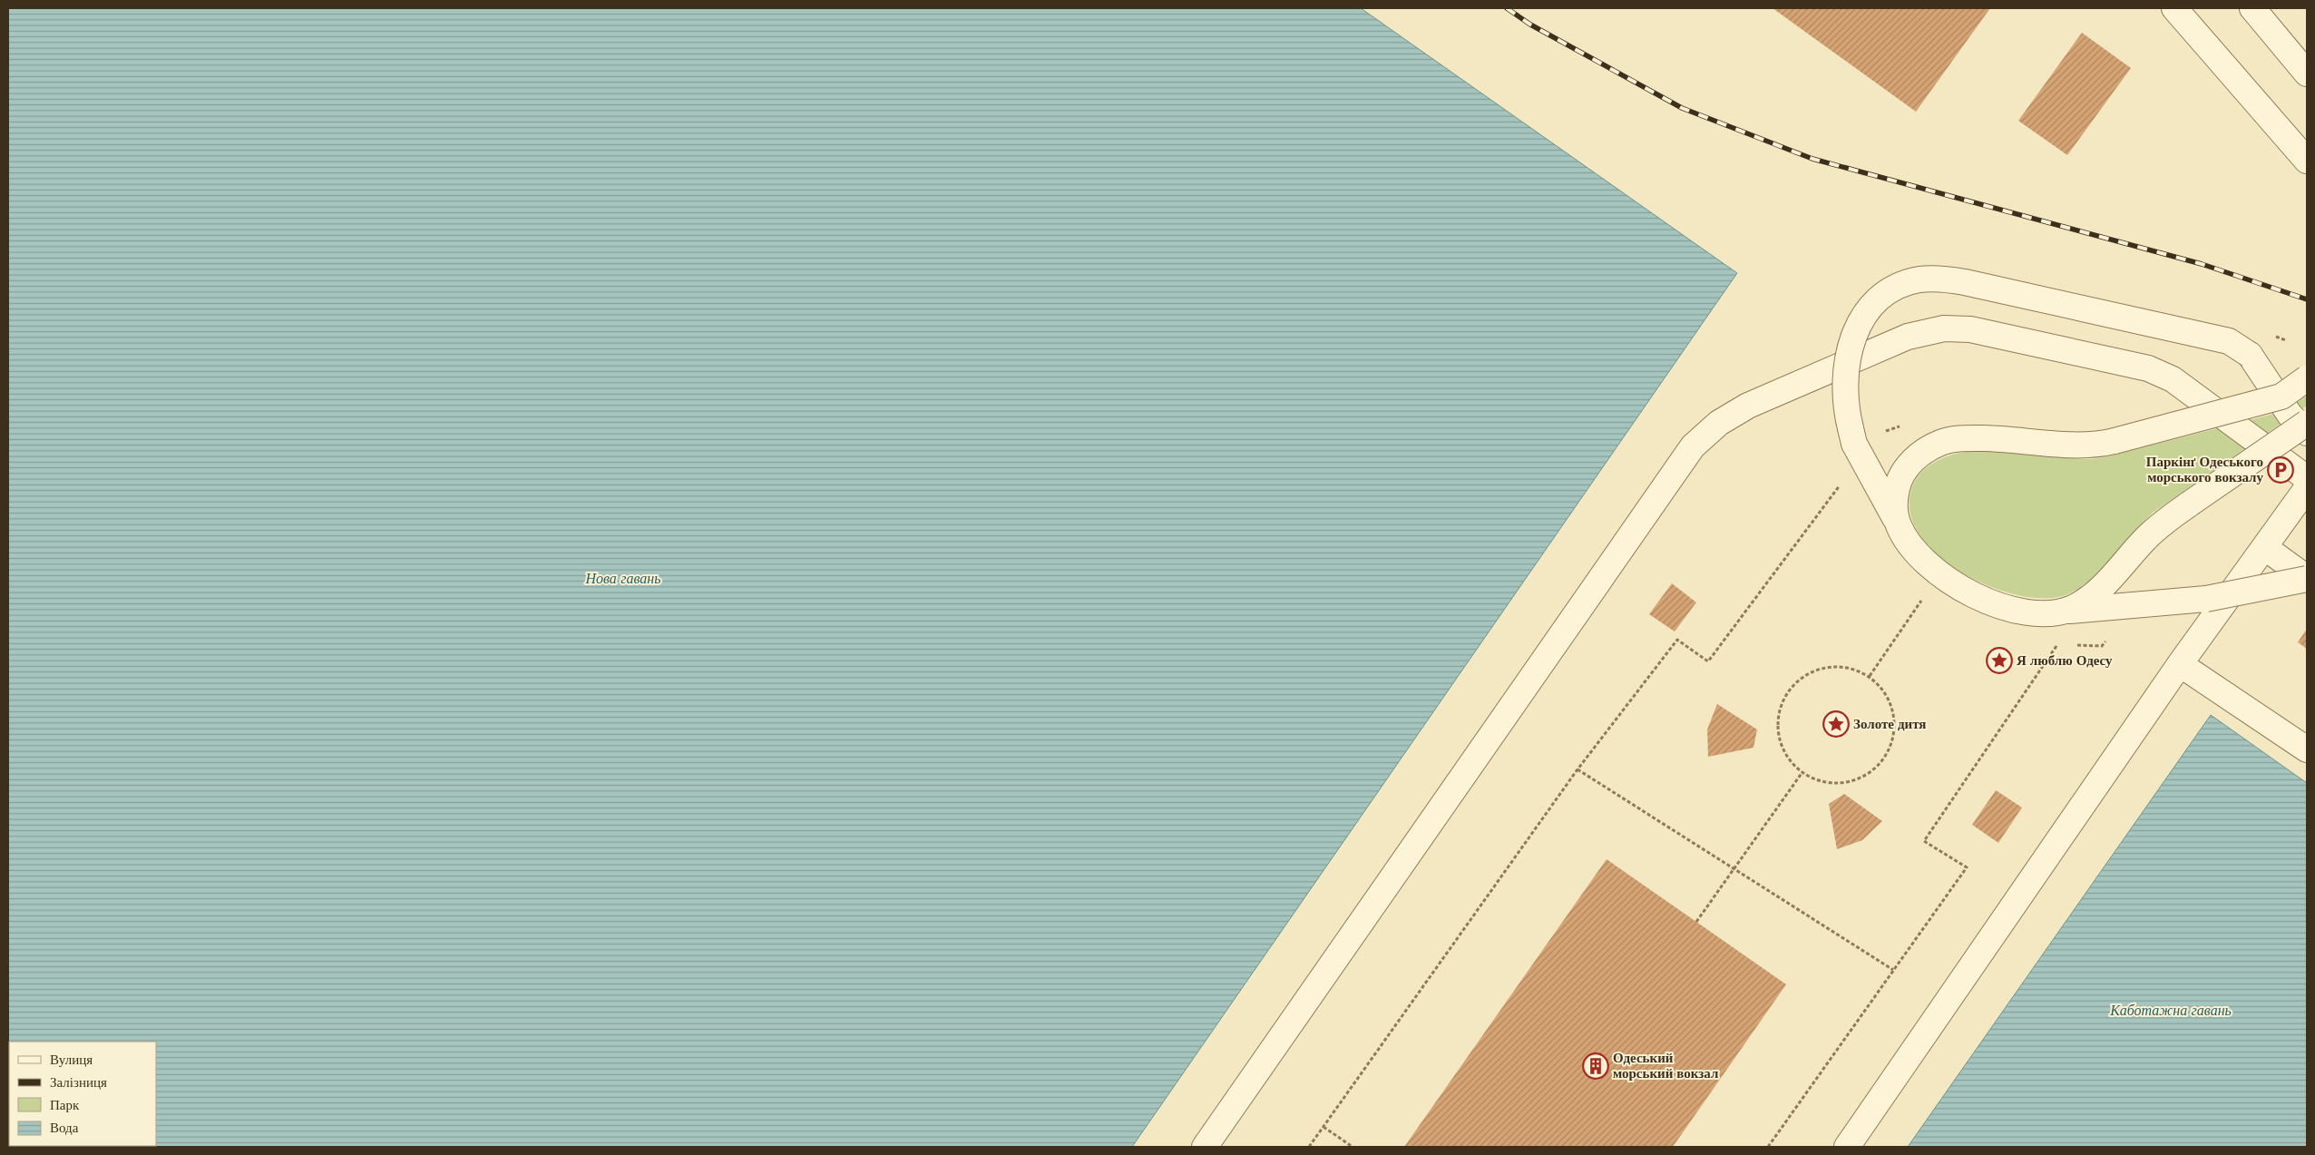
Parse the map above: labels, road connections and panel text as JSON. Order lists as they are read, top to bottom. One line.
{"water":["Нова гавань","Каботажна гавань"],"places":{"parking":["Паркінґ Одеського морського вокзалу"],"place":["Я люблю Одесу","Золоте дитя"],"building":["Одеський морський вокзал"]},"legend":["Вулиця","Залізниця","Парк","Вода"]}
